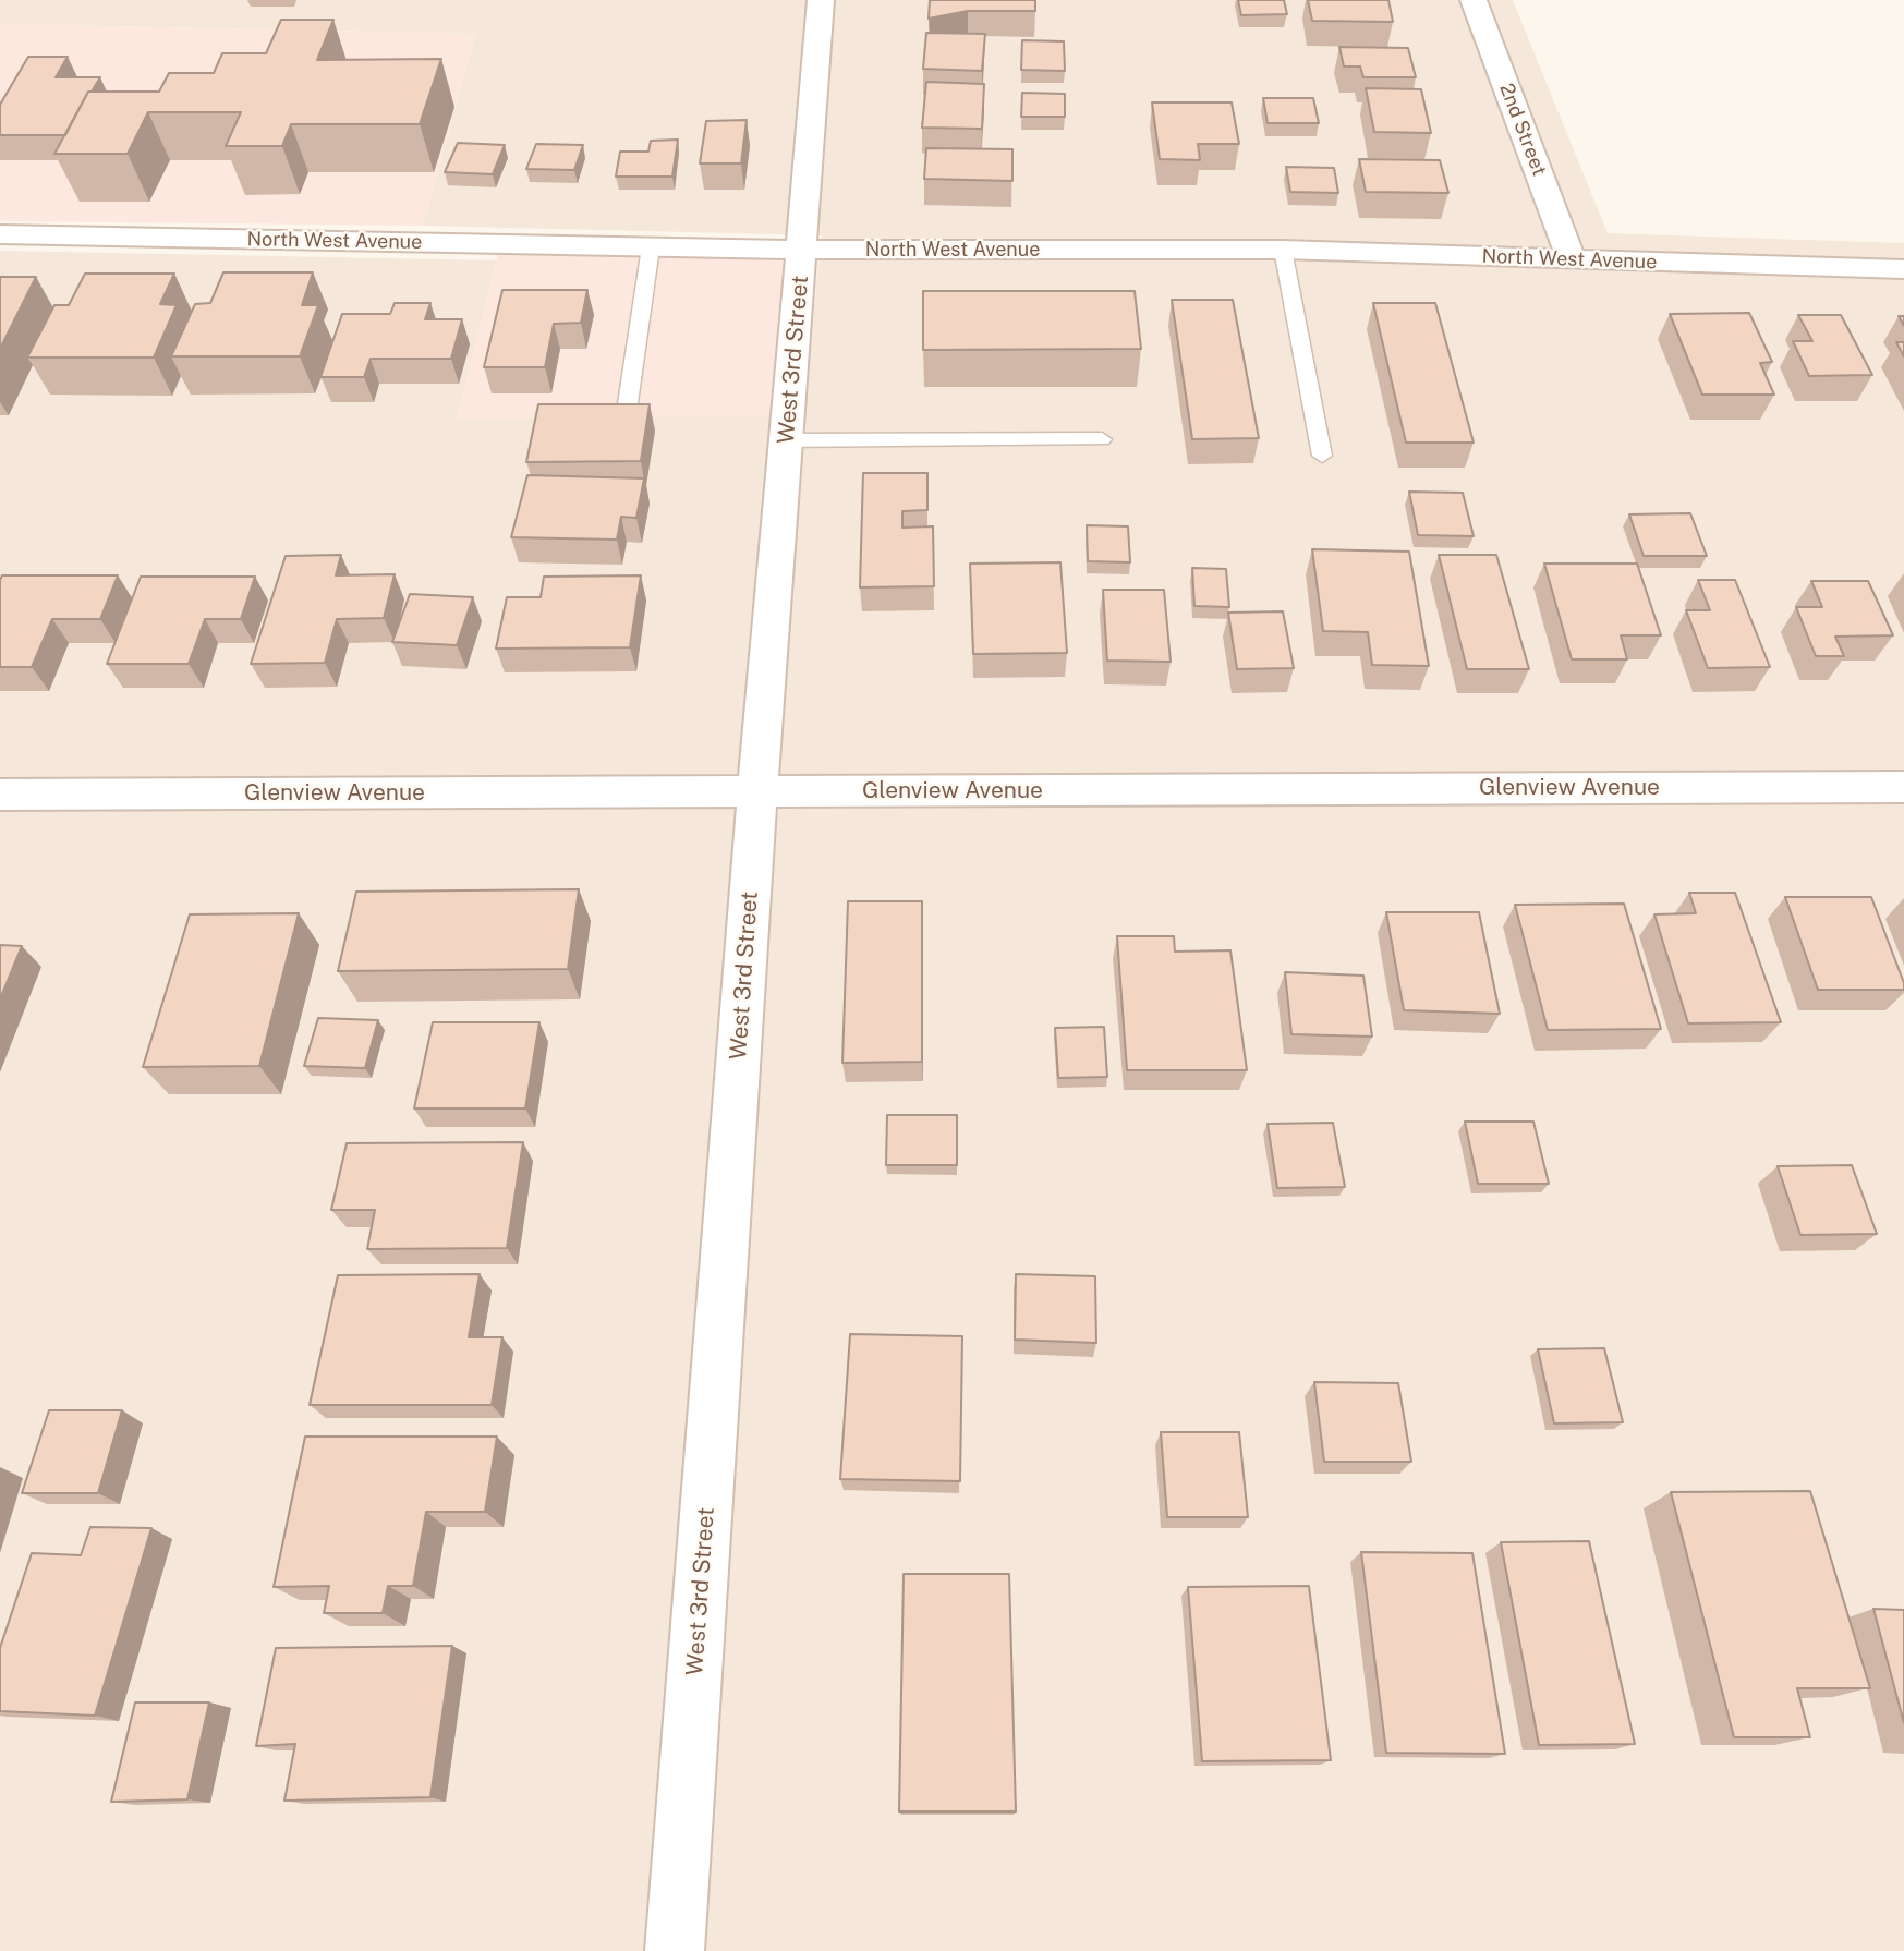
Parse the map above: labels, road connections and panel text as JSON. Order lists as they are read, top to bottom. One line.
{"streets":{"street":["2nd Street","North West Avenue","West 3rd Street","Glenview Avenue"]},"crossings":[["2nd Street","North West Avenue"],["North West Avenue","West 3rd Street"],["West 3rd Street","Glenview Avenue"]]}
